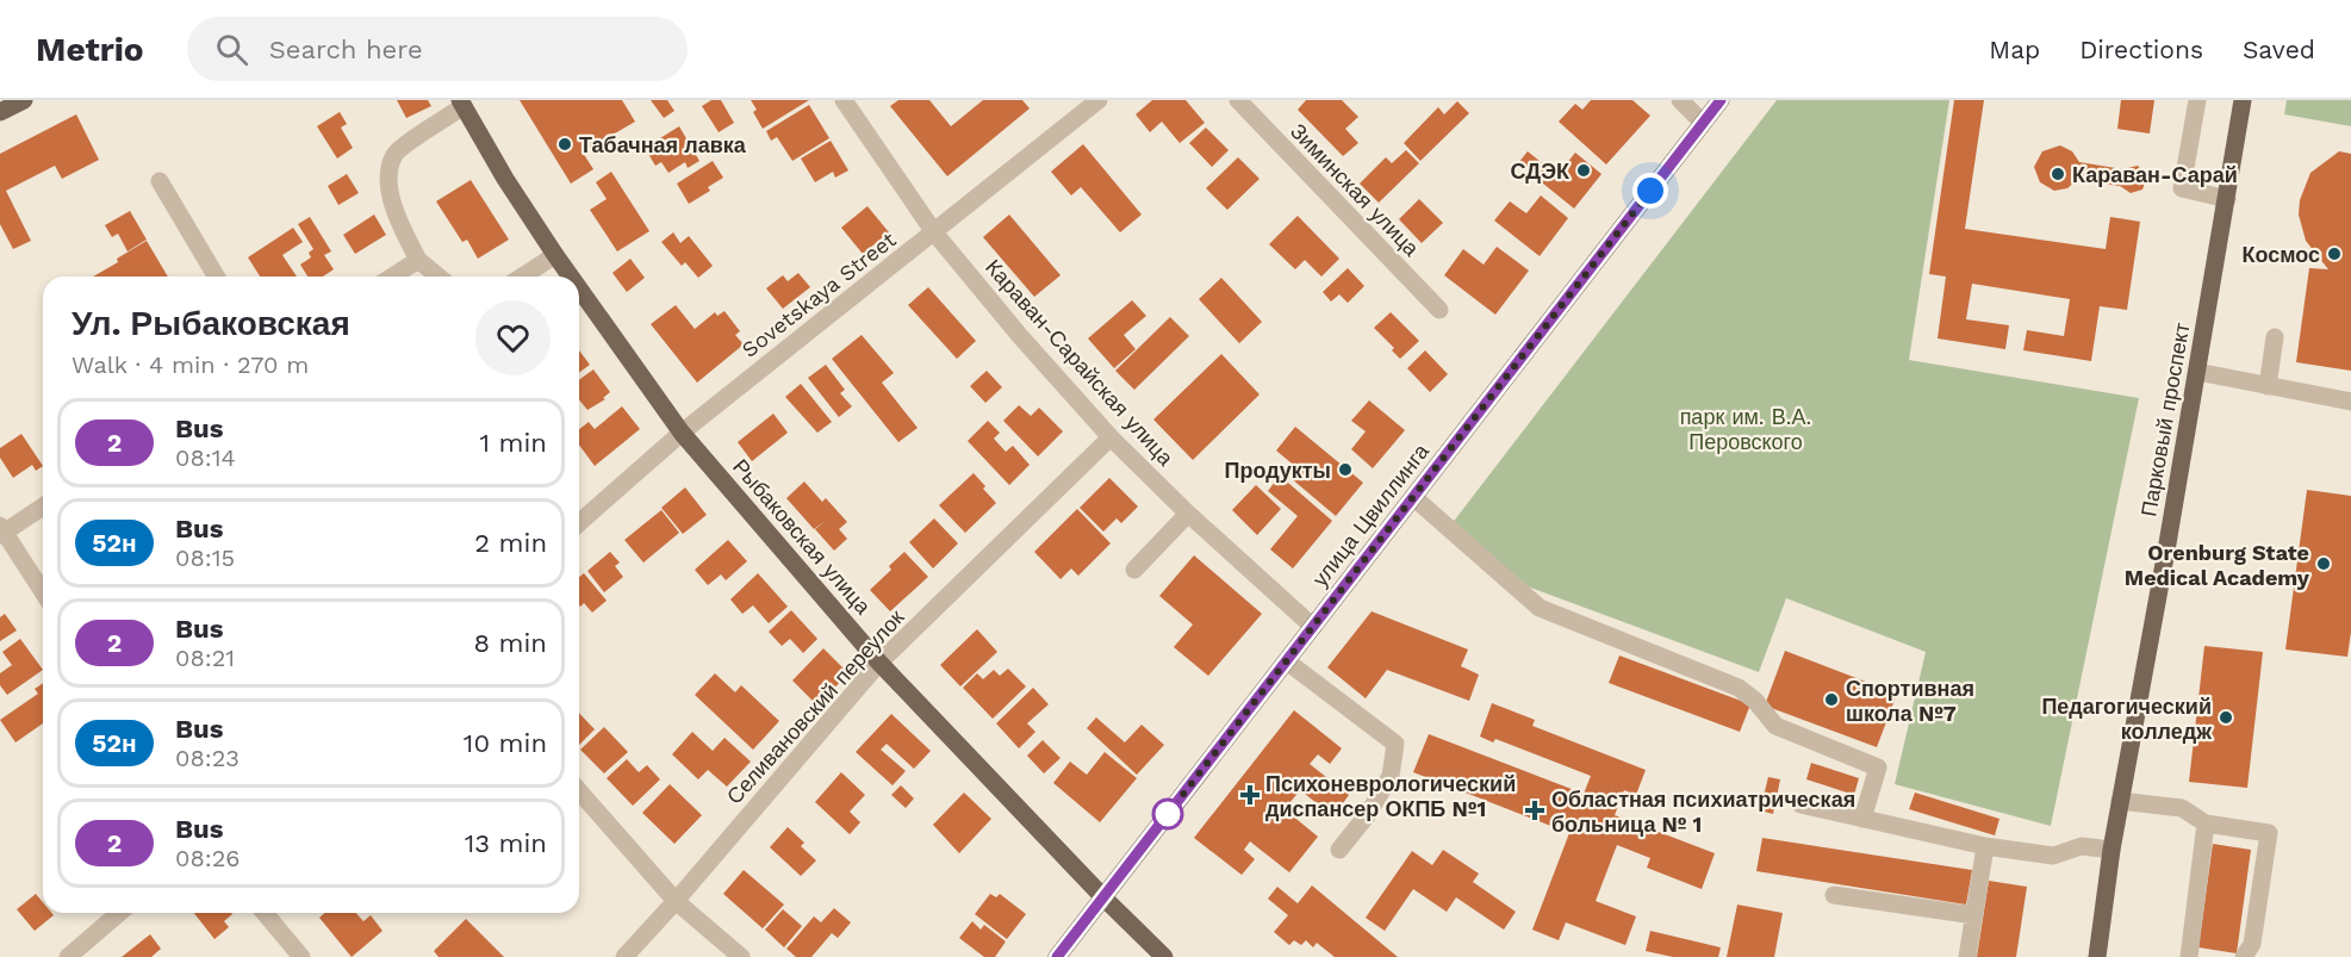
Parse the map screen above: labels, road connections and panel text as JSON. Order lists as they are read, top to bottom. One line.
{"streets":{"main road":["Парковый проспект","улица Цвиллинга","Рыбаковская улица"],"street":["Зиминская улица","Sovetskaya Street","Караван-Сарайская улица","Селивановский переулок"]},"crossings":[["Sovetskaya Street","Караван-Сарайская улица"],["Sovetskaya Street","Рыбаковская улица"],["Караван-Сарайская улица","улица Цвиллинга"],["Караван-Сарайская улица","Селивановский переулок"],["улица Цвиллинга","Рыбаковская улица"],["Рыбаковская улица","Селивановский переулок"]],"parks":["парк им. В.А. Перовского"],"places":{"other":["Табачная лавка","СДЭК","Караван-Сарай","Космос","Продукты","Orenburg State Medical Academy","Спортивная школа №7","Педагогический колледж"],"health":["Психоневрологический диспансер ОКПБ №1","Областная психиатрическая больница № 1"]},"lines":["bus line 2"],"page":{"header":"Metrio","search":"Search here","nav":["Map","Directions","Saved"],"heading":["Ул. Рыбаковская","Walk · 4 min · 270 m"],"list":[{"mark":"2","name":"Bus","note":"08:14","value":"1 min"},{"mark":"52н","name":"Bus","note":"08:15","value":"2 min"},{"mark":"2","name":"Bus","note":"08:21","value":"8 min"},{"mark":"52н","name":"Bus","note":"08:23","value":"10 min"},{"mark":"2","name":"Bus","note":"08:26","value":"13 min"}]}}
